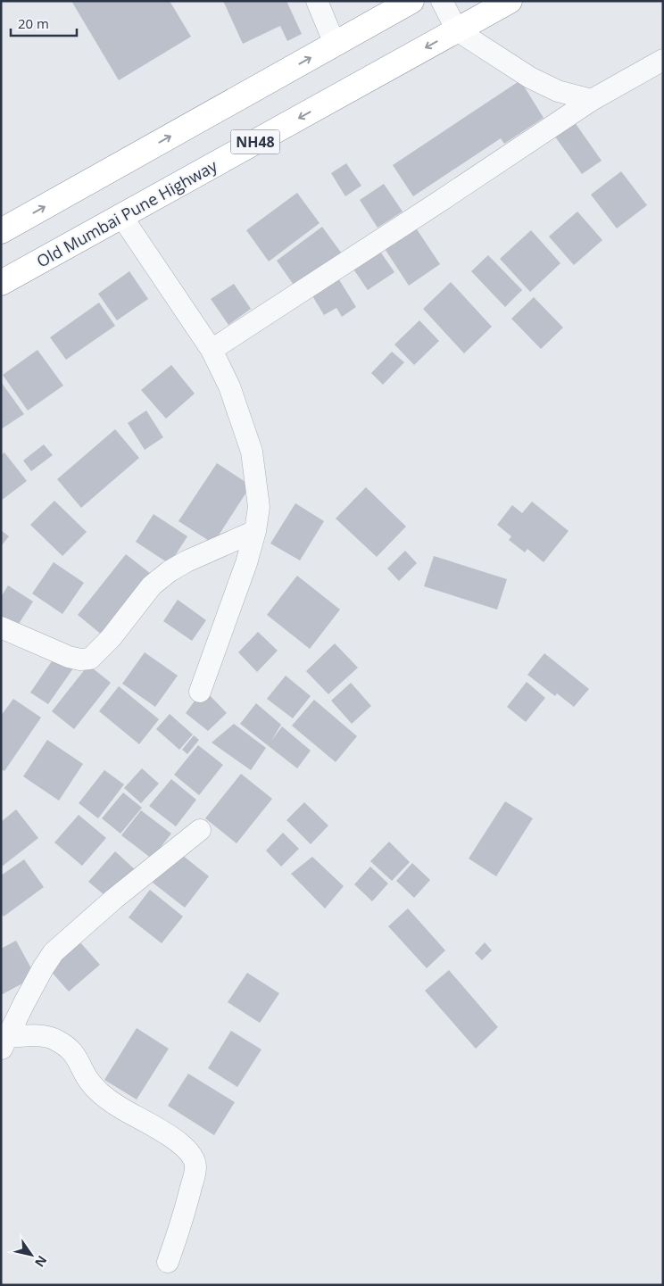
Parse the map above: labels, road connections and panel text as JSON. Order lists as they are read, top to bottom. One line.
{"streets":{"highway":["NH48","Old Mumbai Pune Highway"]},"scale_bar":"20 m","north":"bottom right"}
